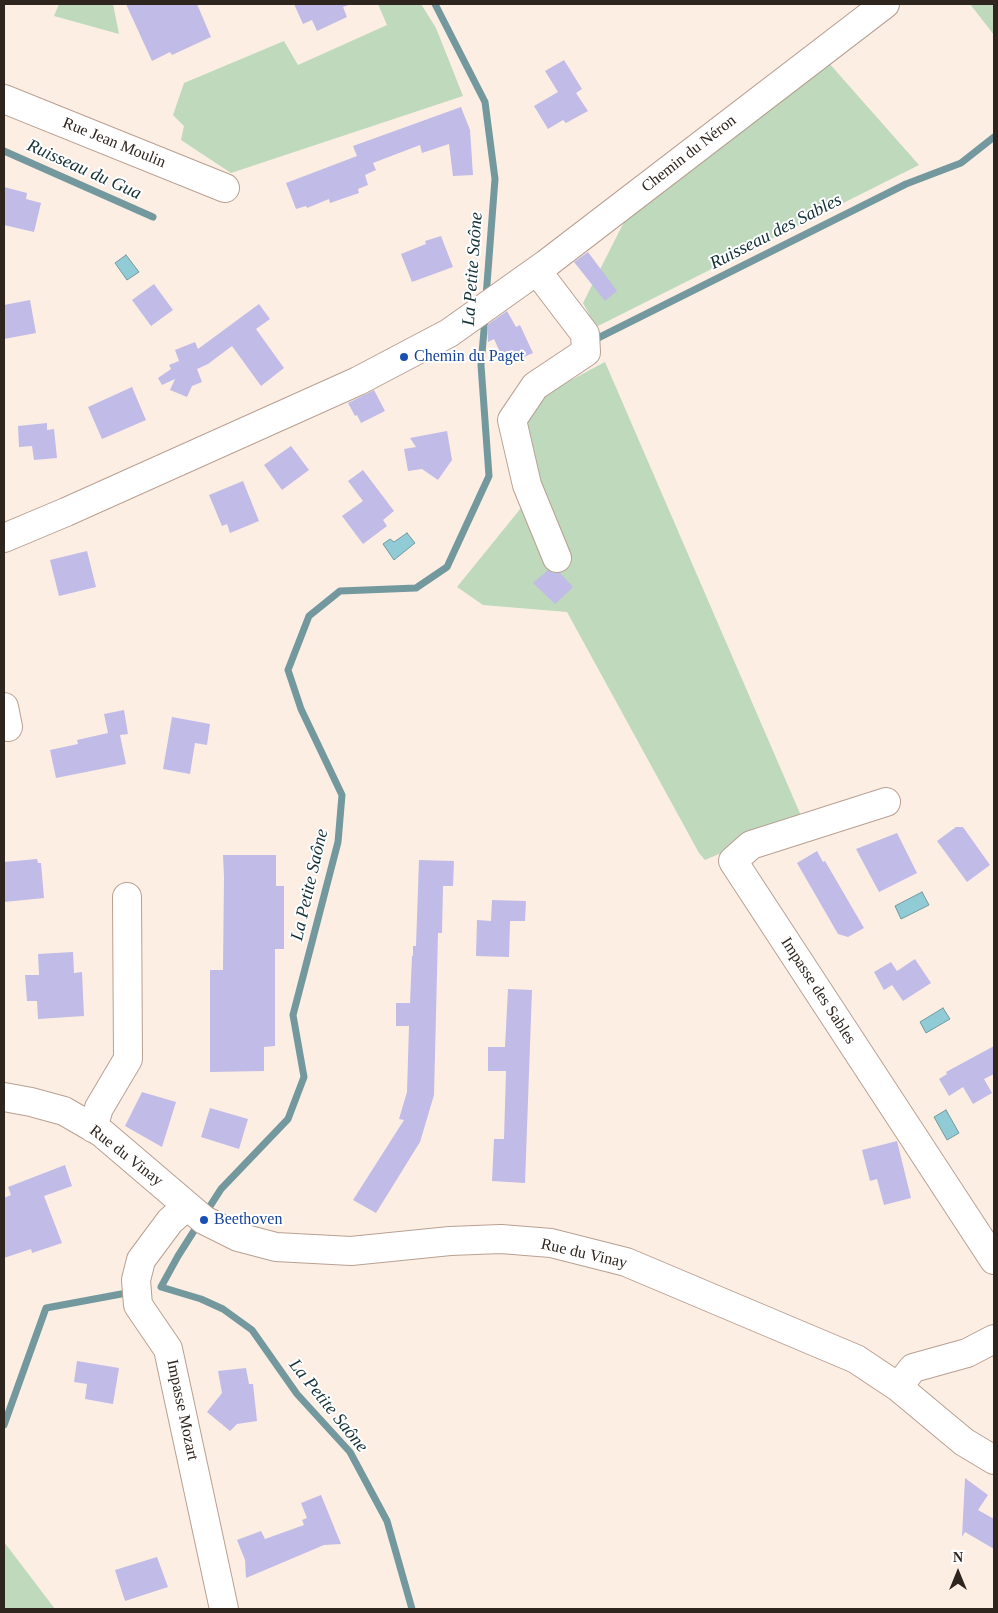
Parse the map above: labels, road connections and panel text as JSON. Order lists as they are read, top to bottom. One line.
{"streets":{"street":["Rue Jean Moulin","Chemin du Néron","Impasse des Sables","Rue du Vinay","Impasse Mozart"]},"crossings":[["Rue du Vinay","Impasse Mozart"]],"water":["Ruisseau du Gua","Ruisseau des Sables","La Petite Saône"],"places":["Chemin du Paget","Beethoven"],"north":"top"}
